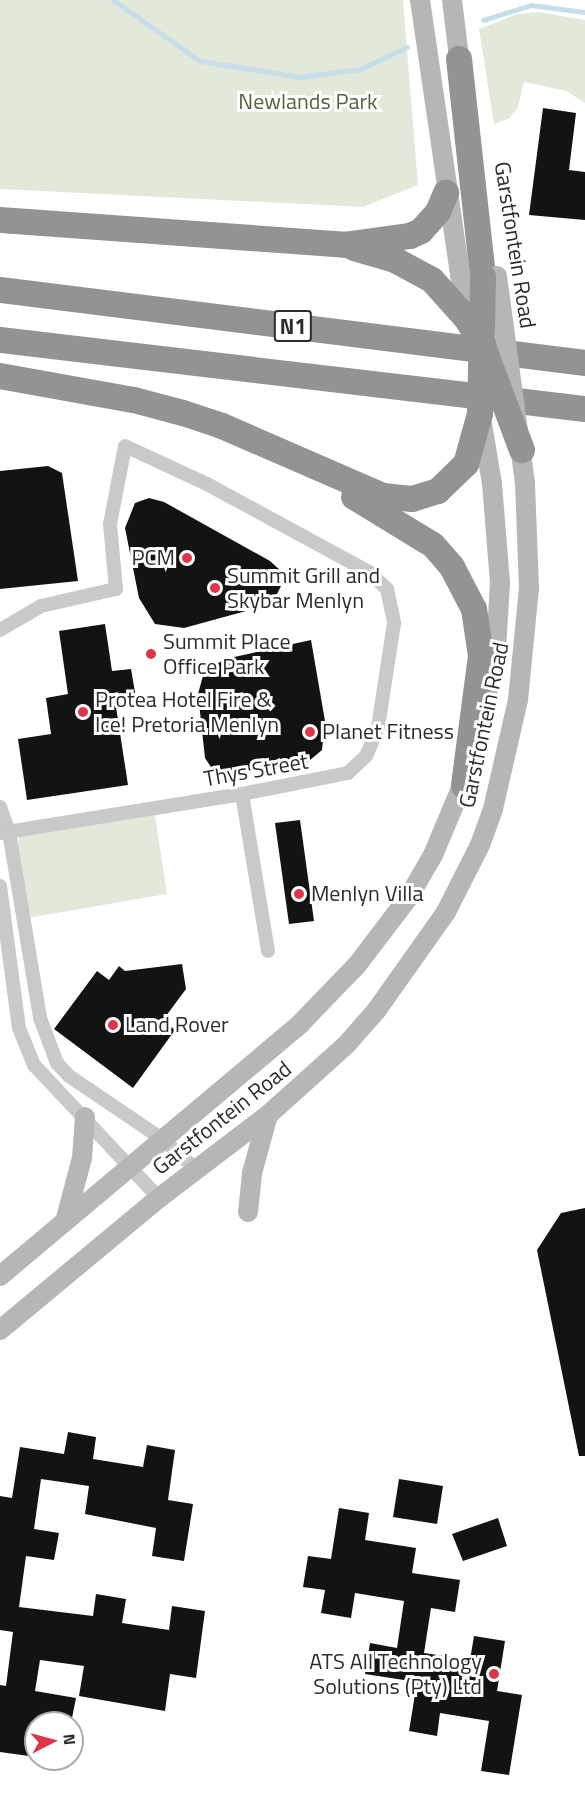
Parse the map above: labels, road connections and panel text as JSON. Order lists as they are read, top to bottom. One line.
{"streets":{"highway":["N1"],"main road":["Garstfontein Road"],"street":["Thys Street"]},"parks":["Newlands Park"],"places":["PCM","Summit Grill and Skybar Menlyn","Summit Place Office Park","Protea Hotel Fire & Ice! Pretoria Menlyn","Planet Fitness","Menlyn Villa","Land Rover","ATS All Technology Solutions (Pty) Ltd"],"north":"right"}
